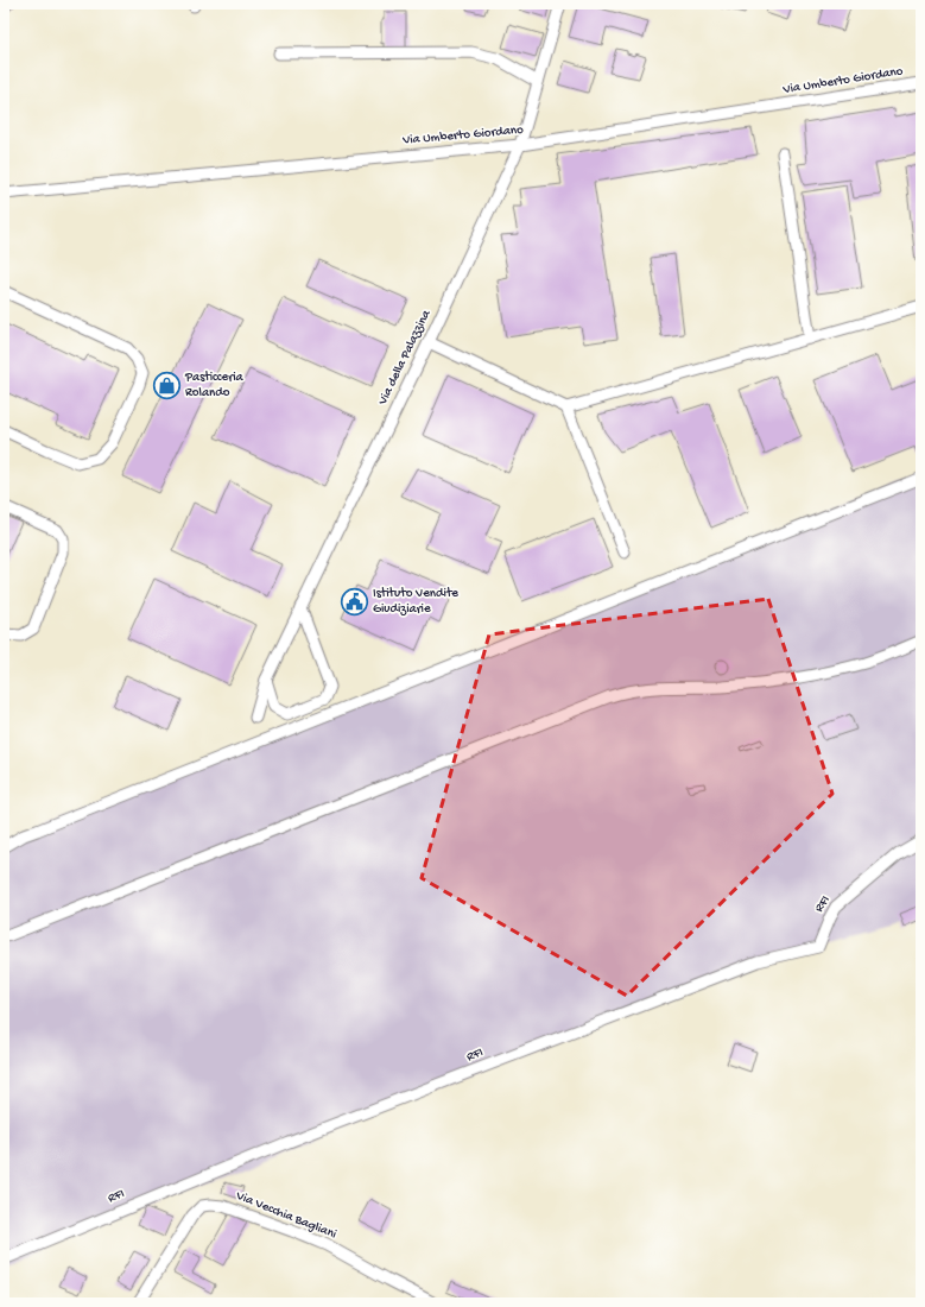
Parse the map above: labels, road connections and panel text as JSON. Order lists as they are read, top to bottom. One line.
{"streets":{"street":["Via Umberto Giordano","Via della Palazzina","RFI","Via Vecchia Bagliani"]},"crossings":[["Via Umberto Giordano","Via della Palazzina"]],"places":{"shop":["Pasticceria Rolando"],"public building":["Istituto Vendite Giudiziarie"]}}
